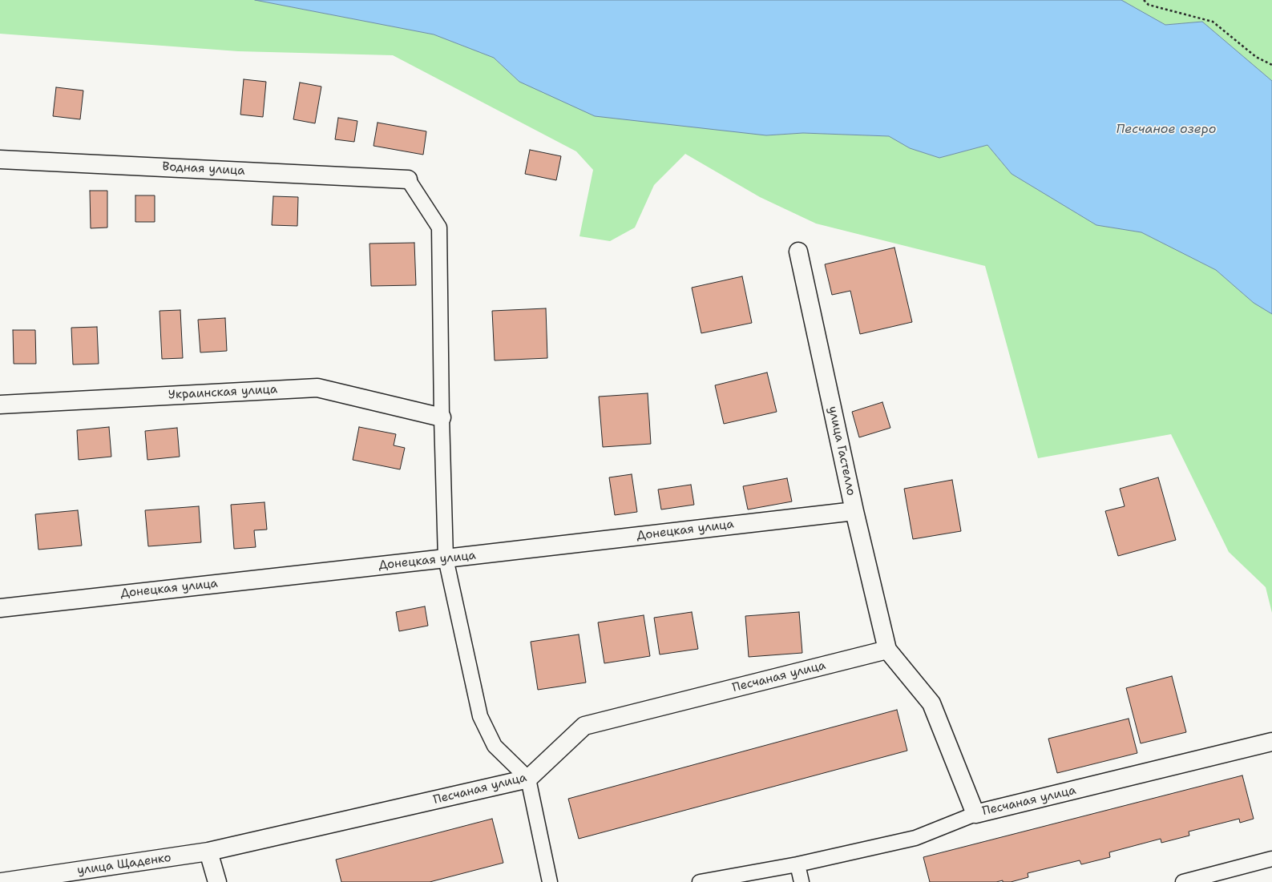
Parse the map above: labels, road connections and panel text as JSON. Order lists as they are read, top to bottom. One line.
{"streets":{"street":["Водная улица","Украинская улица","улица Гастелло","Донецкая улица","Песчаная улица","улица Щаденко"]},"crossings":[["улица Гастелло","Донецкая улица"],["улица Гастелло","Песчаная улица"],["Песчаная улица","улица Щаденко"]],"water":["Песчаное озеро"]}
